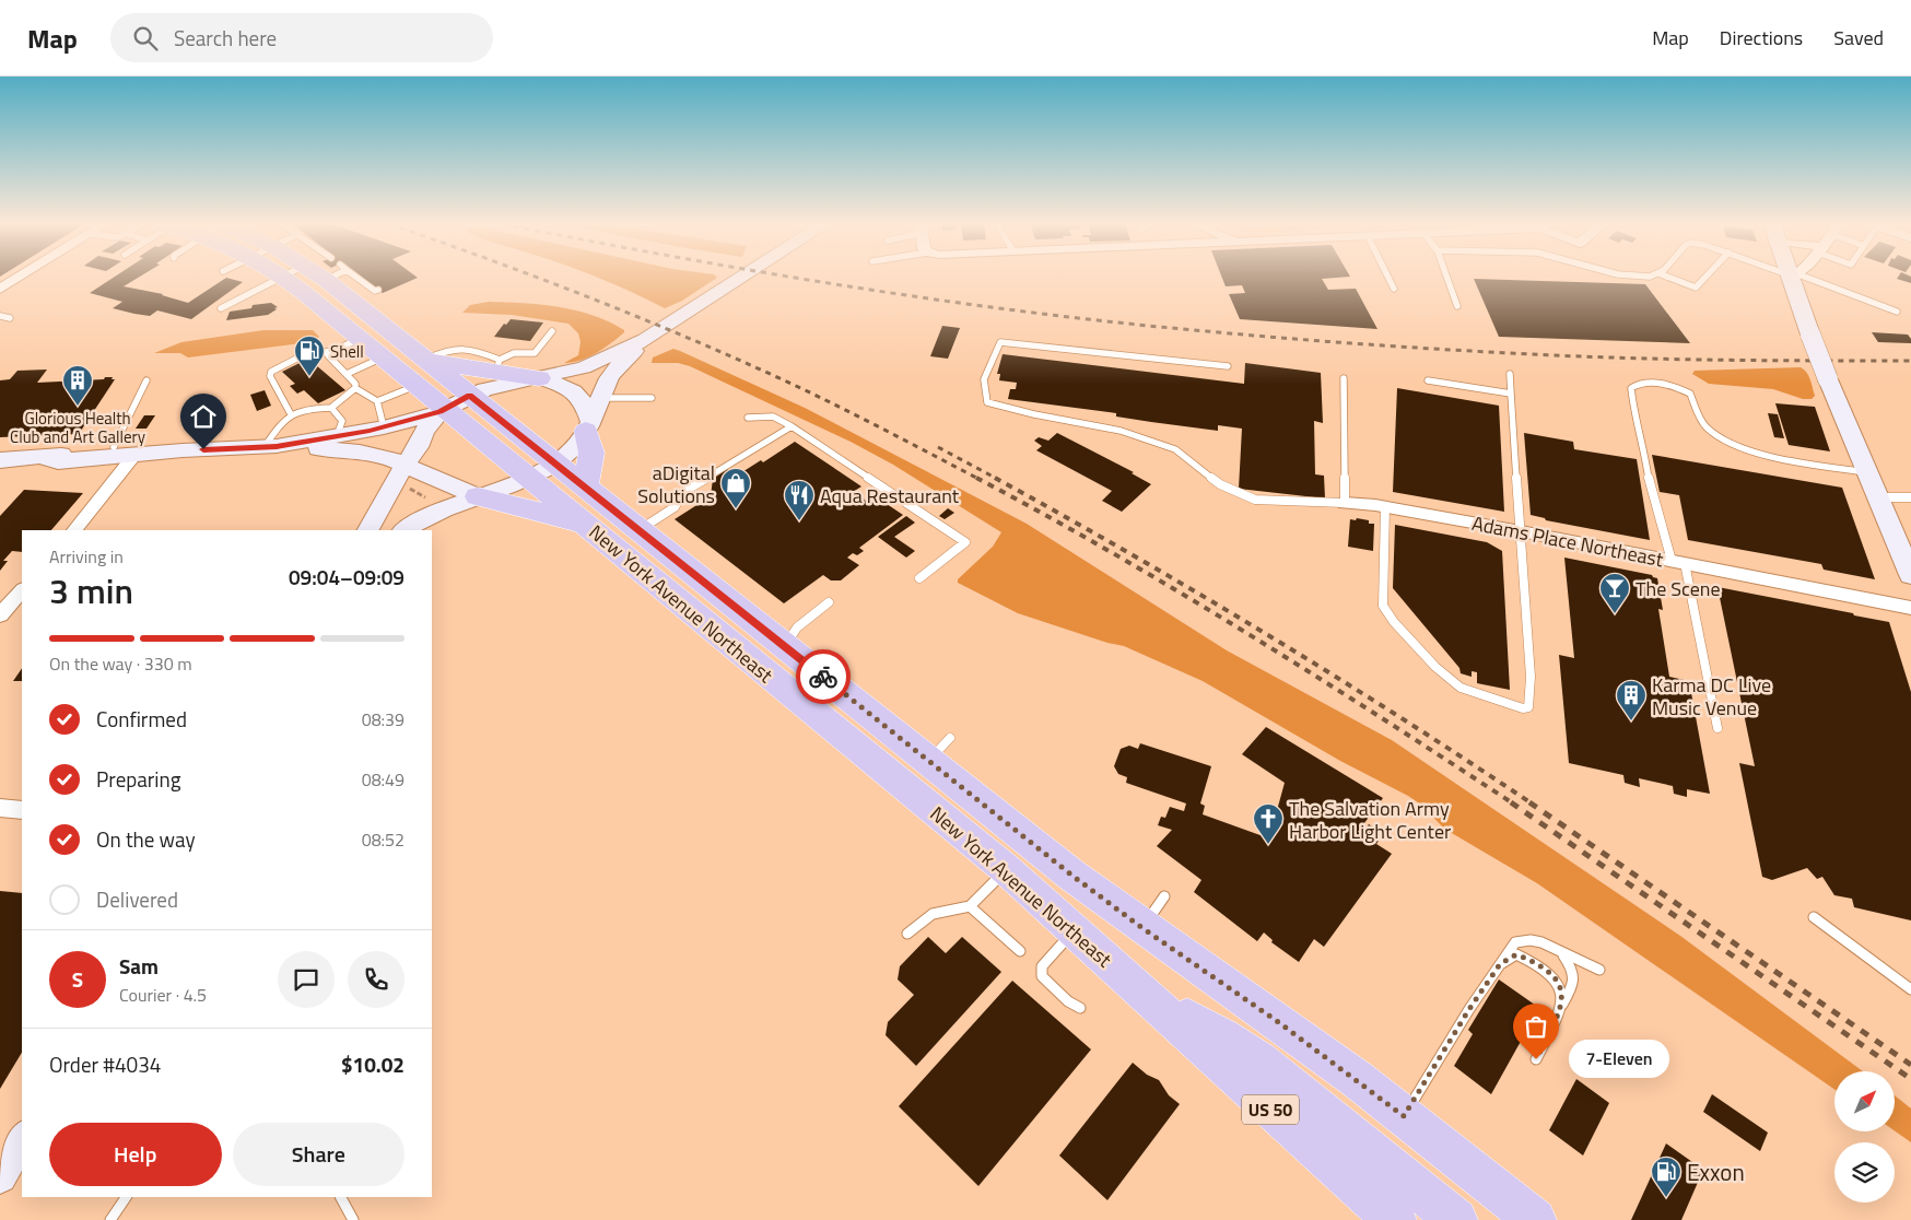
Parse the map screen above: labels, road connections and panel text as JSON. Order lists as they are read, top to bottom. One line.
{"streets":{"highway":["New York Avenue Northeast","US 50"],"street":["Adams Place Northeast"]},"places":{"fuel station":["Shell","Exxon"],"building":["Glorious Health Club and Art Gallery","Karma DC Live Music Venue"],"shop":["aDigital Solutions"],"restaurant":["Aqua Restaurant"],"bar":["The Scene"],"church":["The Salvation Army Harbor Light Center"],"other":["7-Eleven"]},"north":"top right","page":{"header":"Map","search":"Search here","nav":["Map","Directions","Saved"],"heading":["3 min","Arriving in","09:04–09:09"],"panel":["Sam","Courier · 4.5","Order #4034","$10.02"],"bar":"On the way · 330 m","list":[["Confirmed","08:39"],["Preparing","08:49"],["On the way","08:52"],"Delivered"],"round":"S","bubble":"7-Eleven","buttons":["Help","Share"]}}
